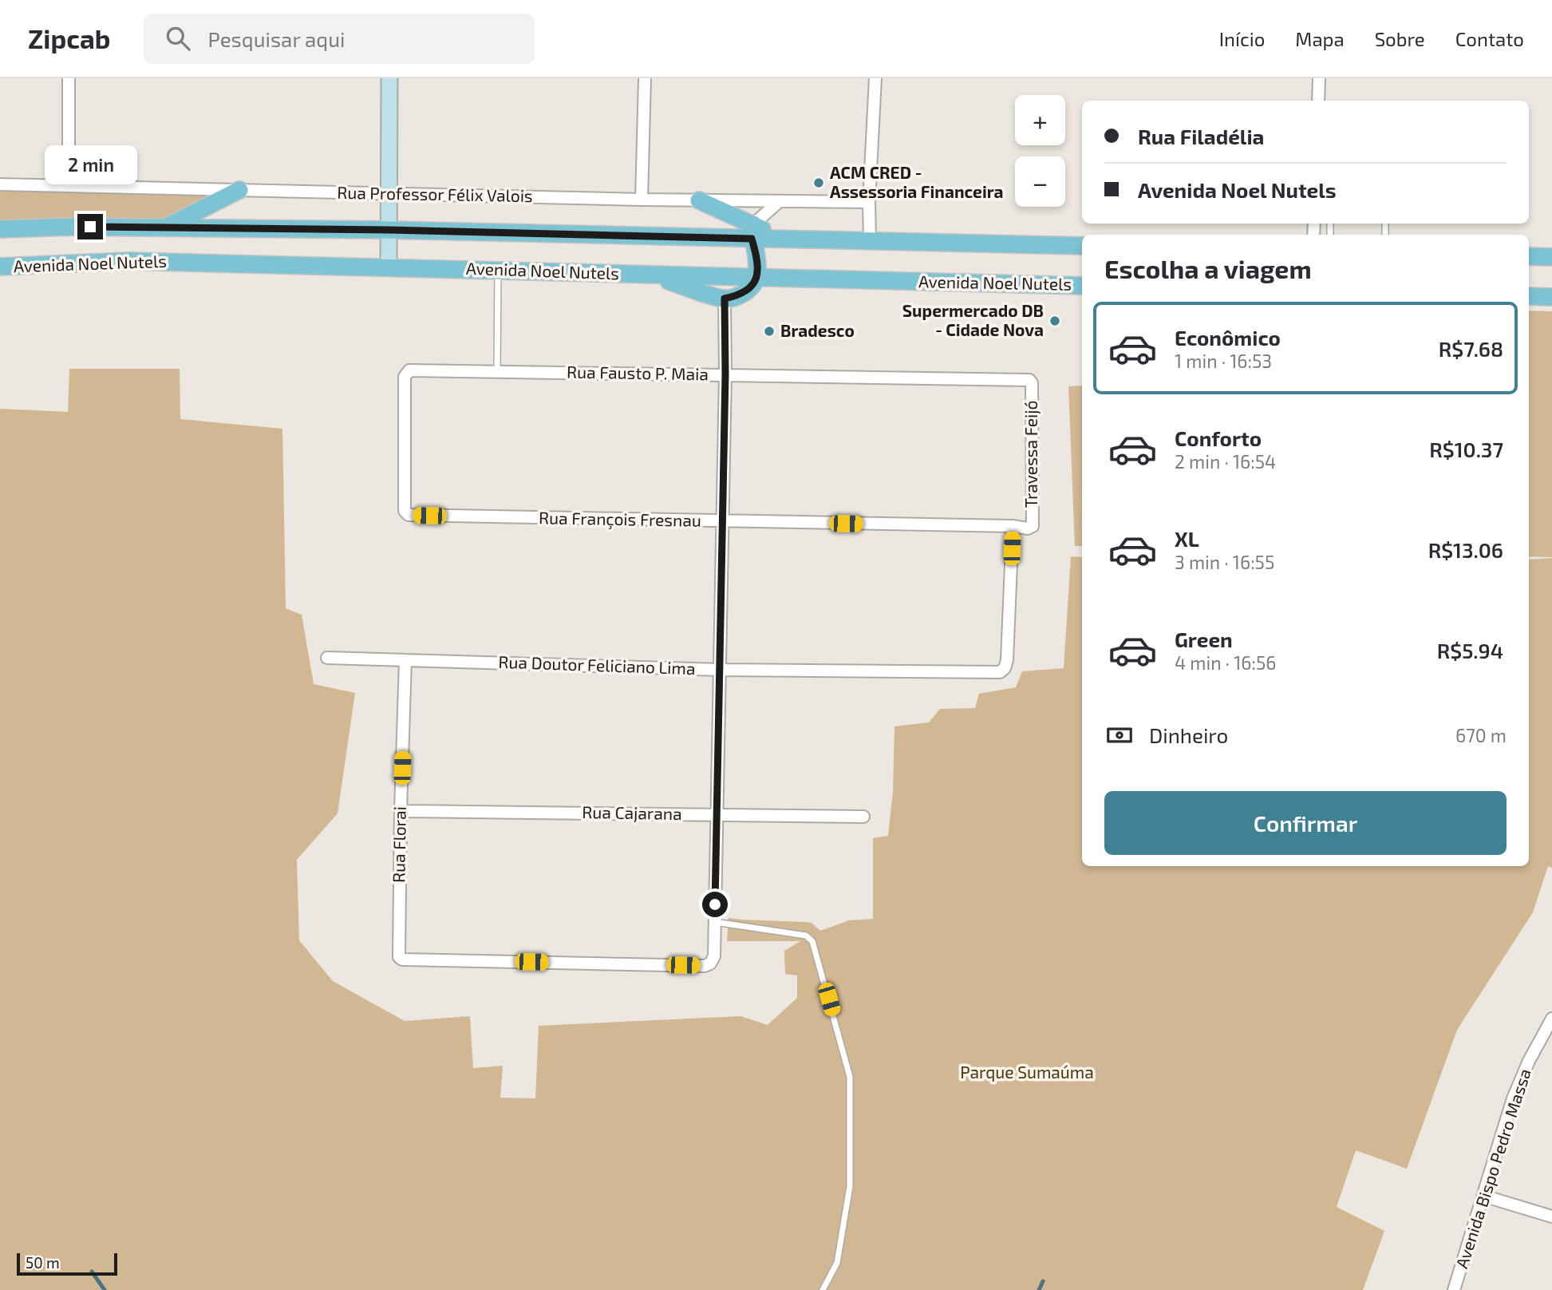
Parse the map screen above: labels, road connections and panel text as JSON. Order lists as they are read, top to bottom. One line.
{"streets":{"main road":["Avenida Noel Nutels"],"street":["Rua Professor Félix Valois","Rua Fausto P. Maia","Travessa Feijó","Rua François Fresnau","Rua Doutor Feliciano Lima","Rua Cajarana","Rua Florai","Avenida Bispo Pedro Massa"]},"crossings":[["Rua Fausto P. Maia","Travessa Feijó"],["Rua Fausto P. Maia","Rua François Fresnau"],["Travessa Feijó","Rua François Fresnau"],["Rua François Fresnau","Rua Doutor Feliciano Lima"],["Rua Doutor Feliciano Lima","Rua Florai"],["Rua Cajarana","Rua Florai"]],"parks":["Parque Sumaúma"],"places":["ACM CRED - Assessoria Financeira","Supermercado DB - Cidade Nova","Bradesco"],"scale_bar":"50 m","page":{"header":"Zipcab","search":"Pesquisar aqui","nav":["Início","Mapa","Sobre","Contato"],"map_buttons":["+","−"],"banner":["Rua Filadélia","Avenida Noel Nutels"],"bubble":"2 min","heading":"Escolha a viagem","list":[{"name":"Econômico","note":"1 min · 16:53","value":"R$7.68"},{"name":"Conforto","note":"2 min · 16:54","value":"R$10.37"},{"name":"XL","note":"3 min · 16:55","value":"R$13.06"},{"name":"Green","note":"4 min · 16:56","value":"R$5.94"}],"pay":["Dinheiro","670 m"],"buttons":"Confirmar","scale":"50 m"}}
